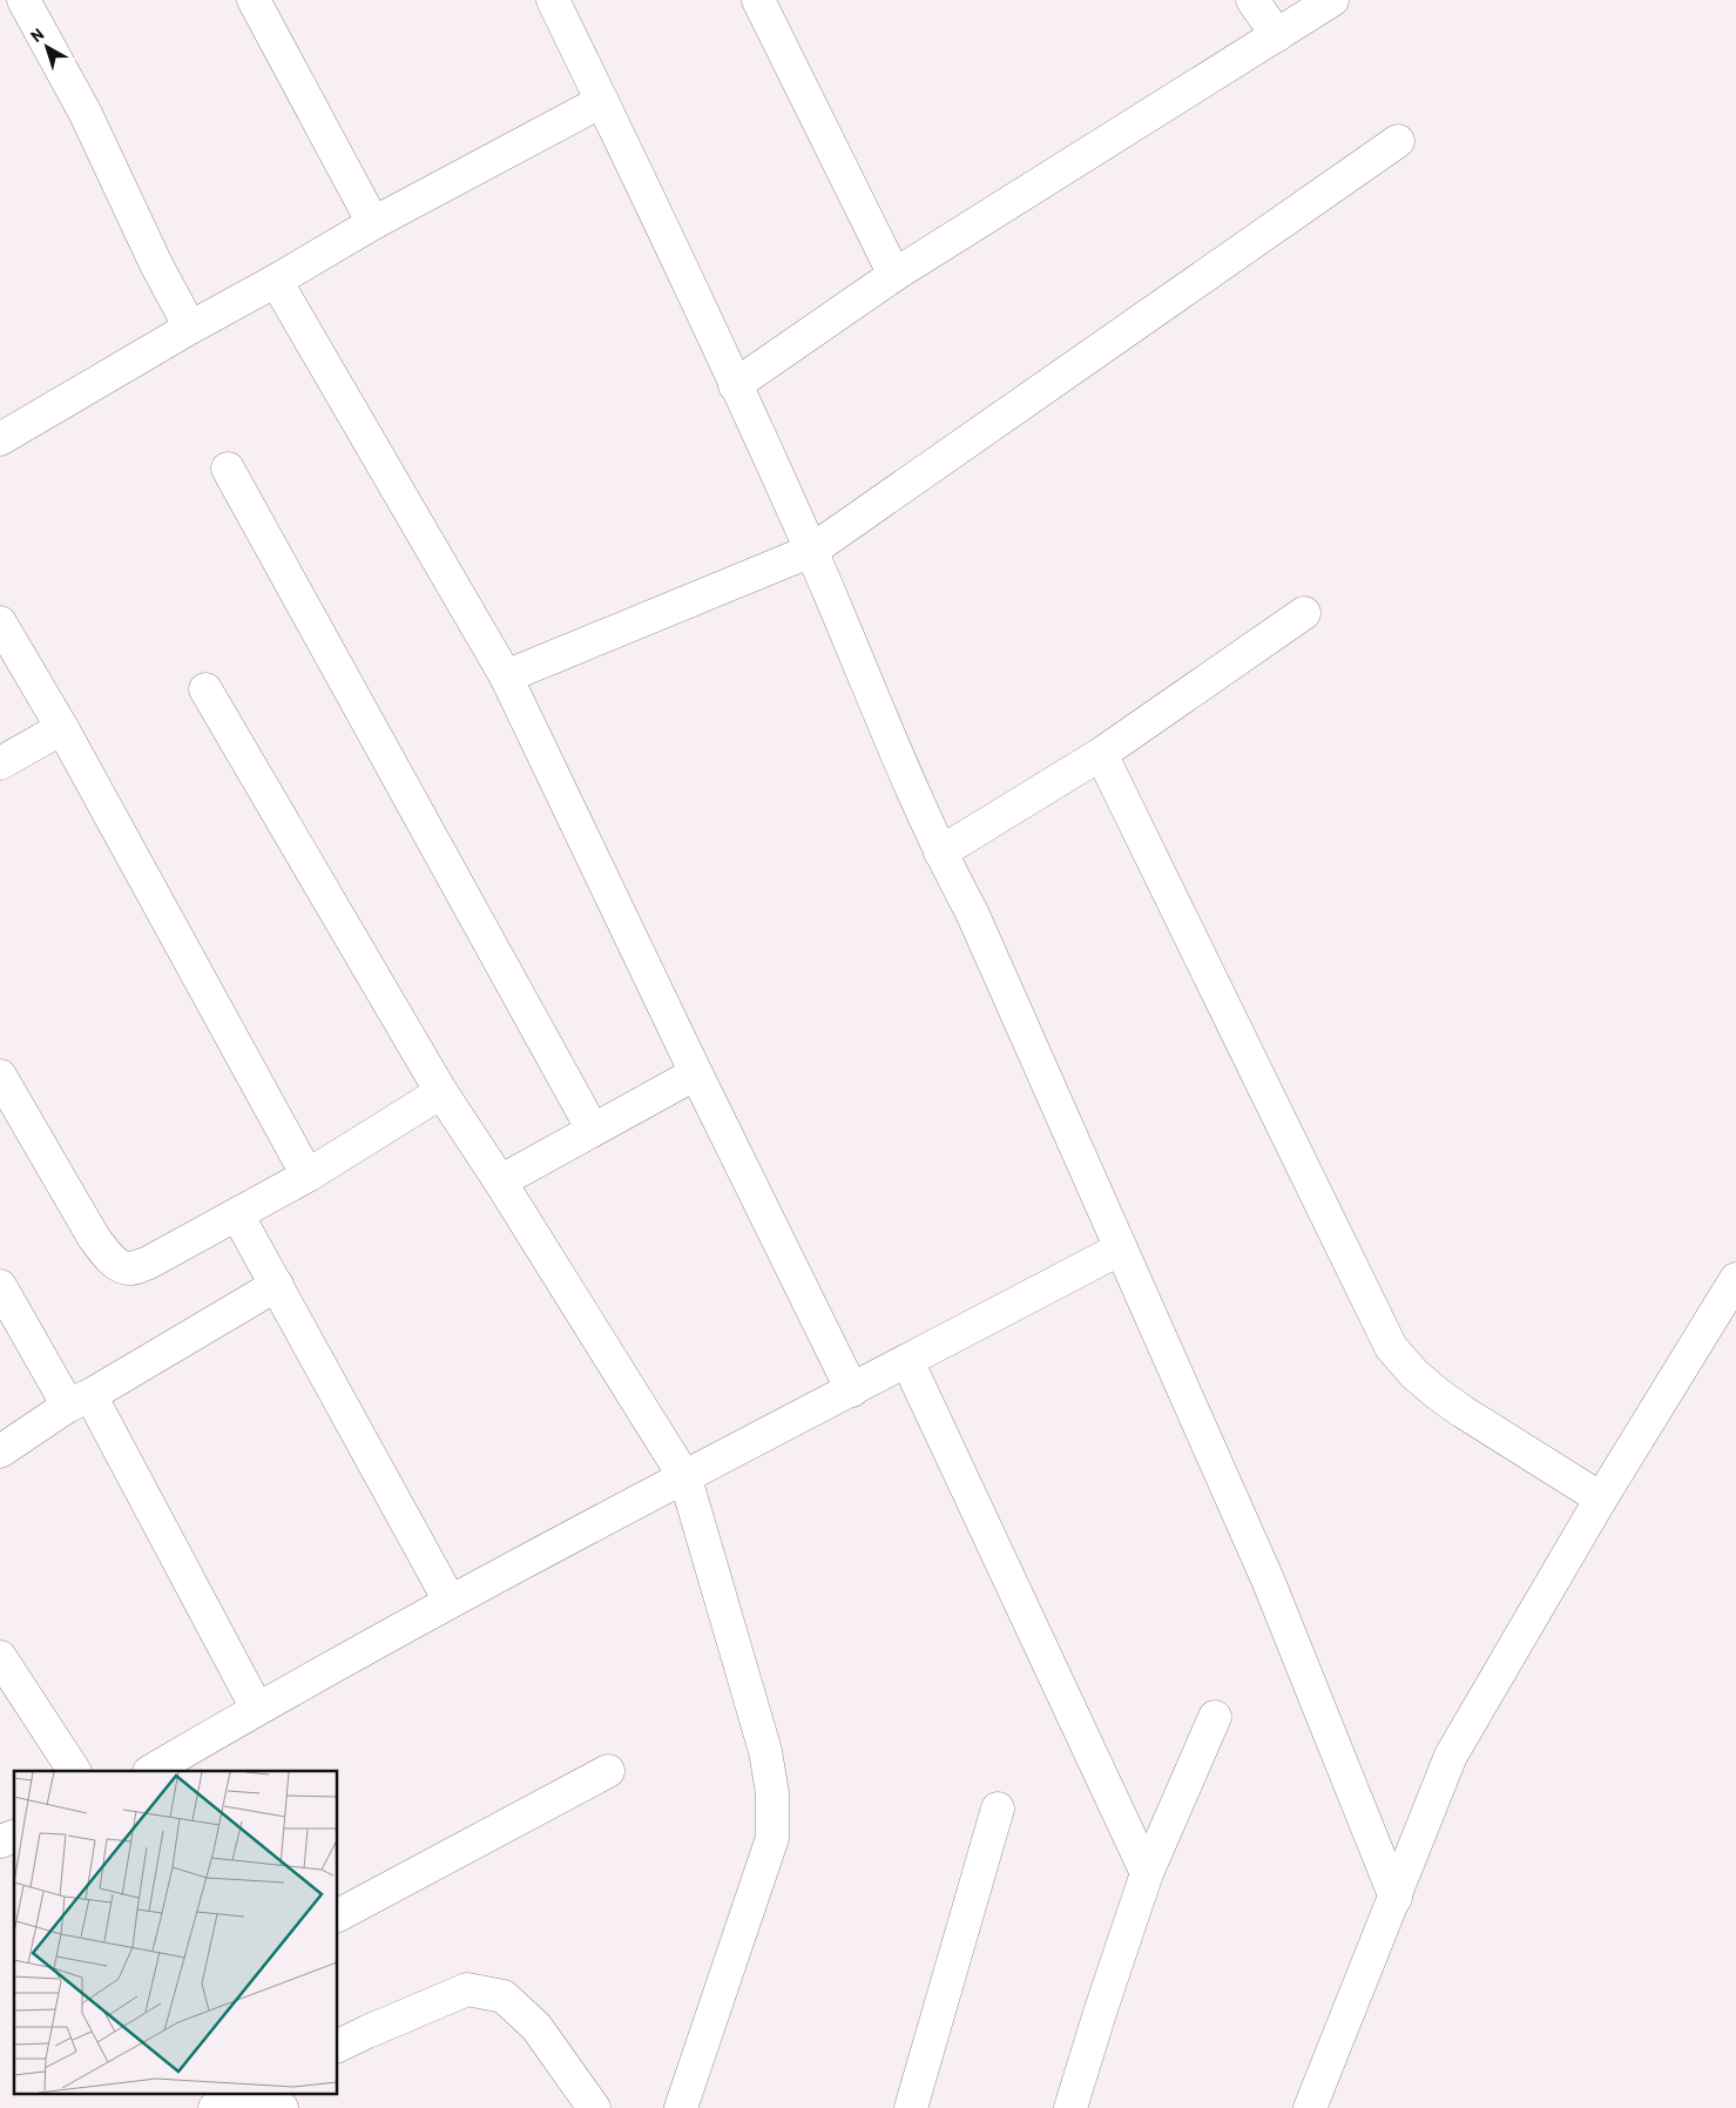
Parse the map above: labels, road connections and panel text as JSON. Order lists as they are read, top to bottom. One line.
{"north":"top left"}
